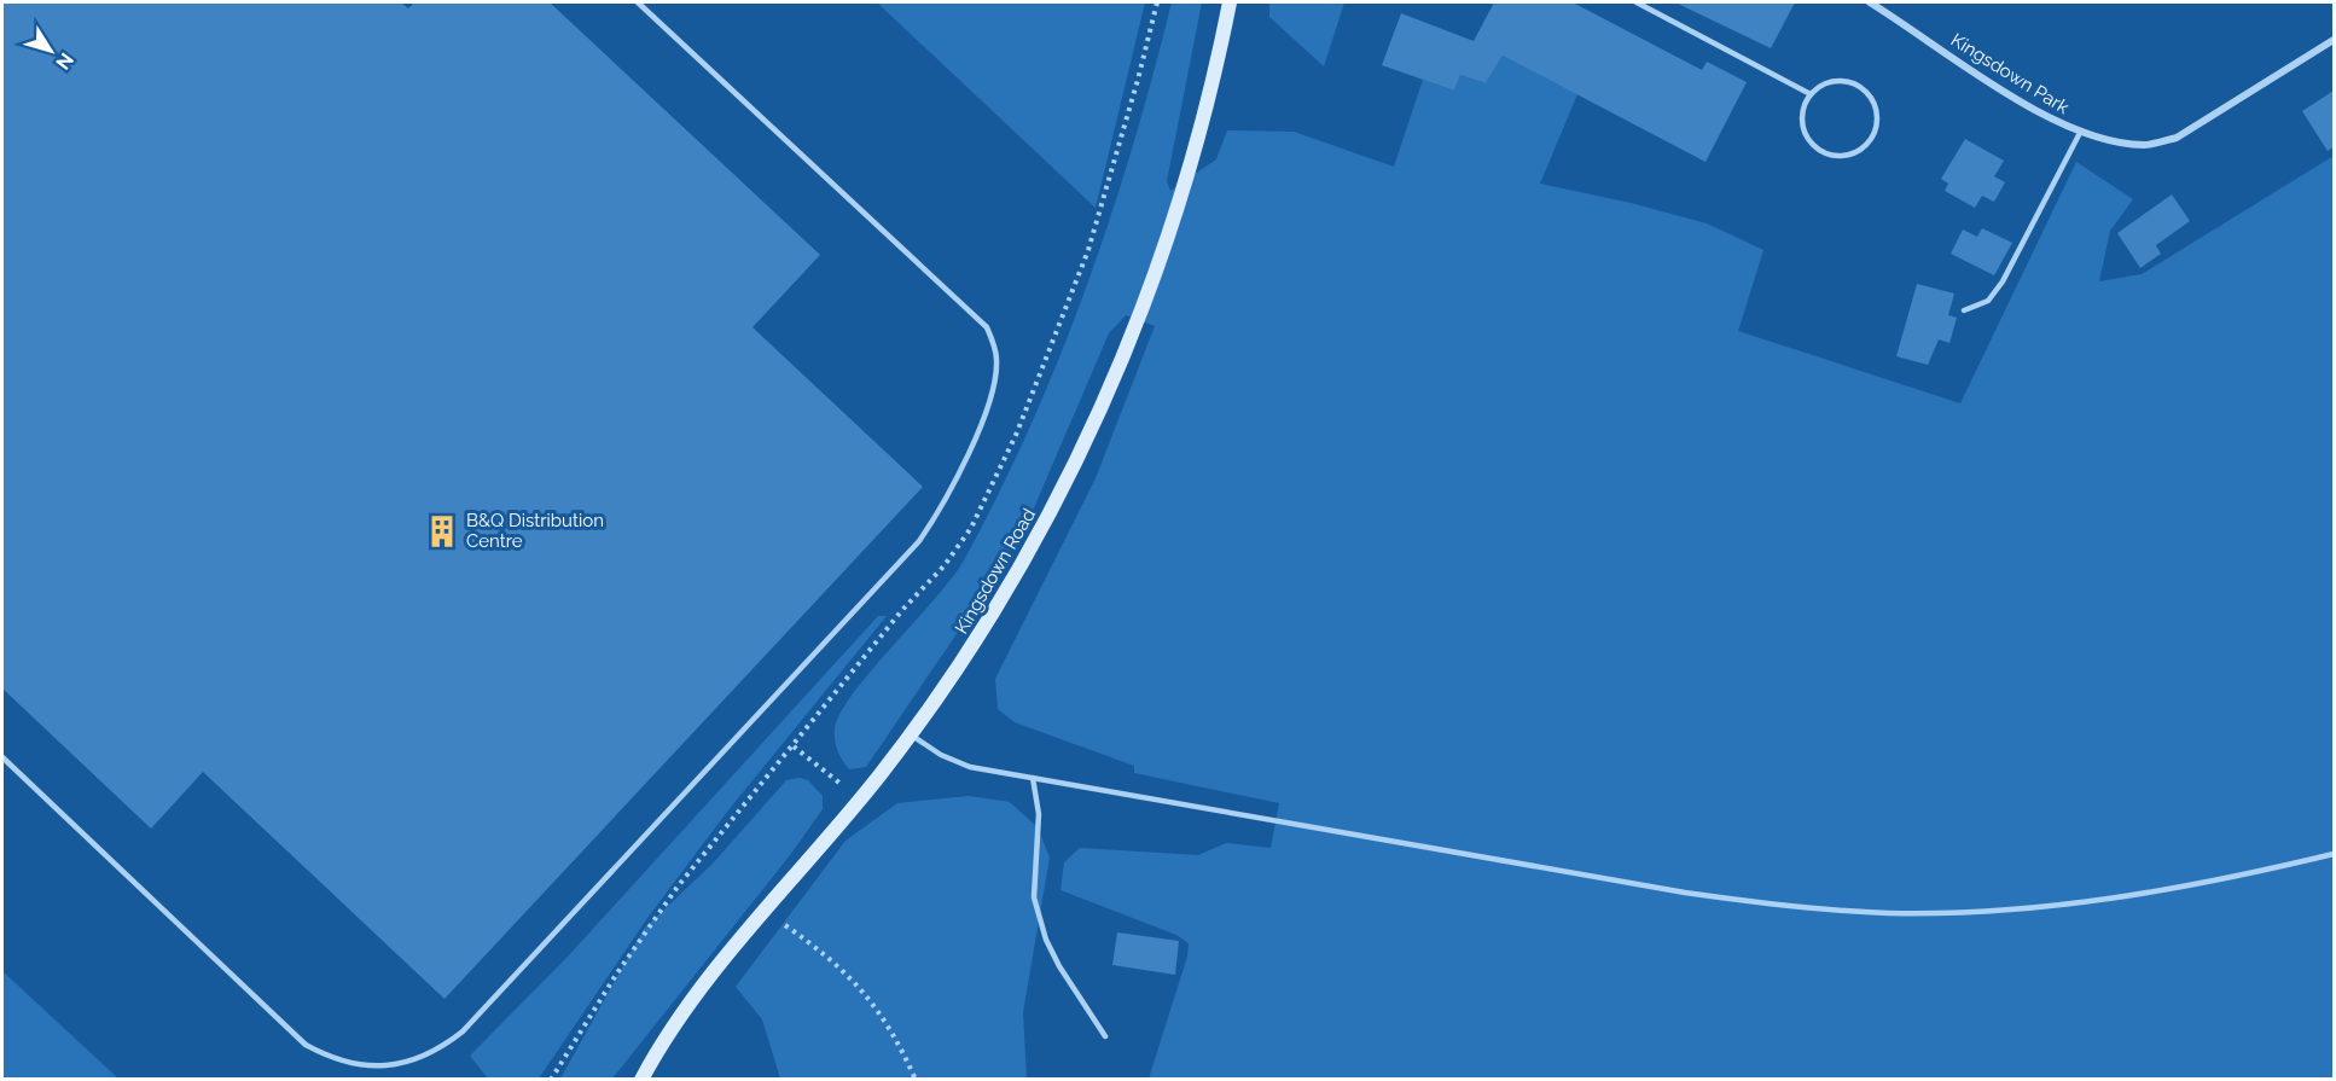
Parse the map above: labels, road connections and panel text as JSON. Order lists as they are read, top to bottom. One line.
{"streets":{"main road":["Kingsdown Road"],"street":["Kingsdown Park"]},"places":{"building":["B&Q Distribution Centre"]},"north":"bottom right"}
